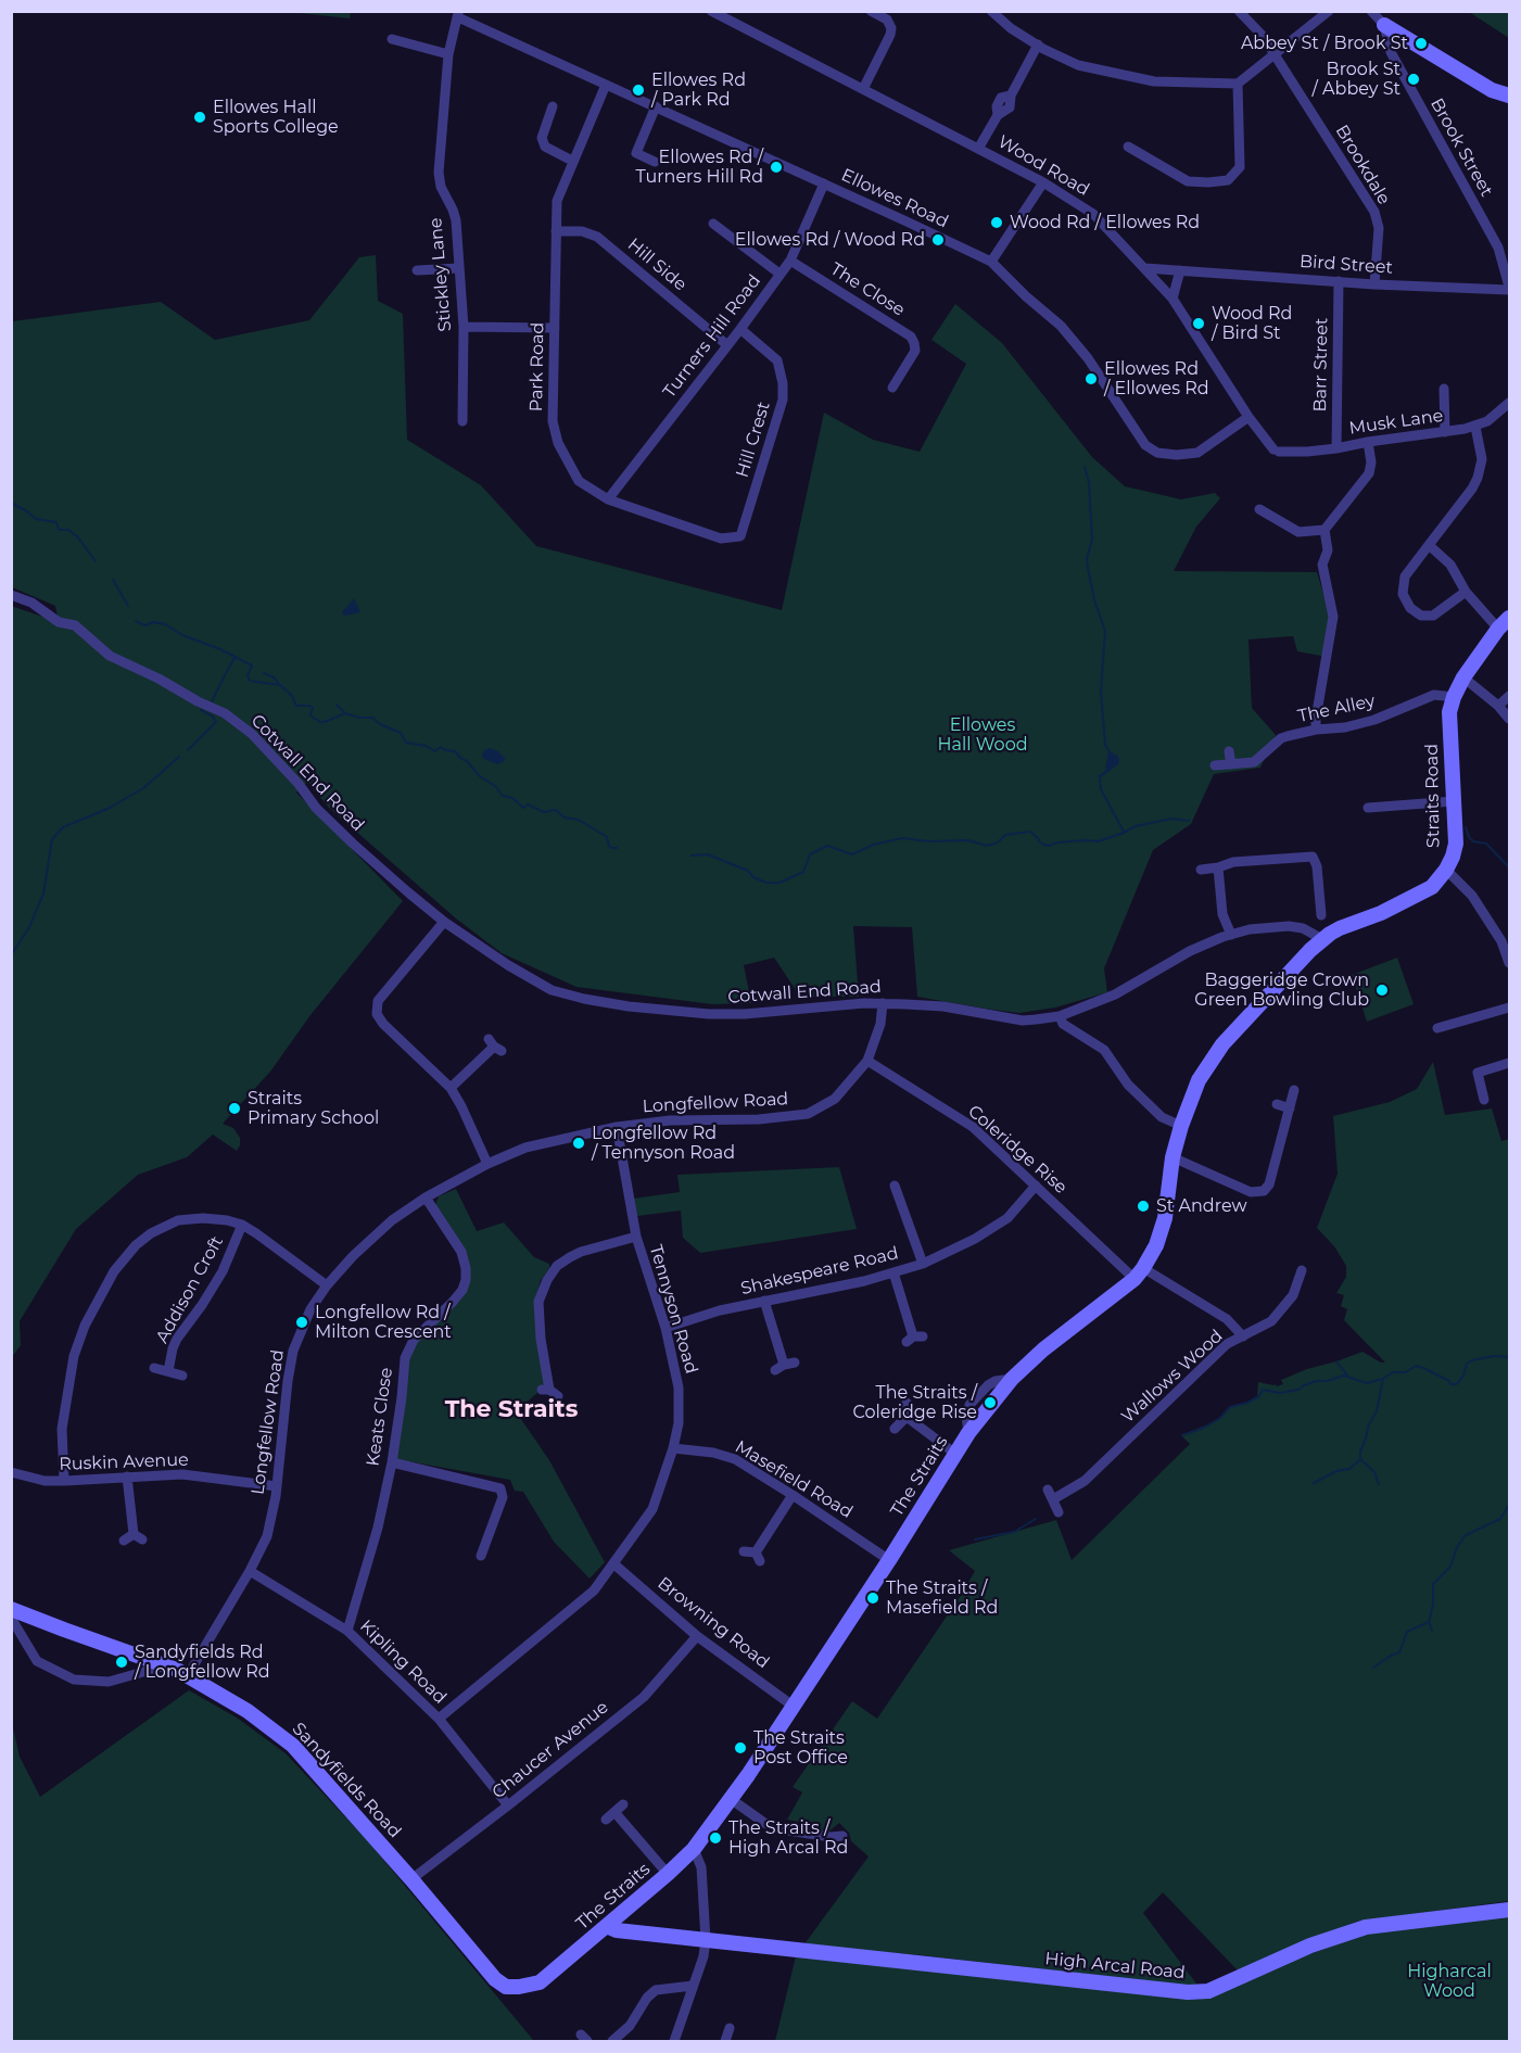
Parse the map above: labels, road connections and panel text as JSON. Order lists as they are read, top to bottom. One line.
{"streets":{"street":["Brook Street","Brookdale","Wood Road","Ellowes Road","Hill Side","Bird Street","Stickley Lane","The Close","Turners Hill Road","Barr Street","Park Road","Musk Lane","Hill Crest","The Alley","Cotwall End Road","Straits Road","Longfellow Road","Coleridge Rise","Shakespeare Road","Addison Croft","Tennyson Road","Wallows Wood","Keats Close","Ruskin Avenue","The Straits","Masefield Road","Browning Road","Kipling Road","Chaucer Avenue","Sandyfields Road","High Arcal Road"]},"crossings":[["Brook Street","Bird Street"],["Brookdale","Bird Street"],["Wood Road","Ellowes Road"],["Wood Road","Bird Street"],["Wood Road","Musk Lane"],["Ellowes Road","Stickley Lane"],["Ellowes Road","Turners Hill Road"],["Ellowes Road","Park Road"],["Hill Side","Turners Hill Road"],["Hill Side","Park Road"],["Bird Street","Barr Street"],["The Close","Turners Hill Road"],["Turners Hill Road","Park Road"],["Turners Hill Road","Hill Crest"],["Barr Street","Musk Lane"],["Park Road","Hill Crest"],["The Alley","Straits Road"],["Cotwall End Road","Straits Road"],["Cotwall End Road","Longfellow Road"],["Straits Road","The Straits"],["Longfellow Road","Coleridge Rise"],["Longfellow Road","Tennyson Road"],["Longfellow Road","Keats Close"],["Longfellow Road","Ruskin Avenue"],["Longfellow Road","Kipling Road"],["Longfellow Road","Sandyfields Road"],["Coleridge Rise","Shakespeare Road"],["Coleridge Rise","Wallows Wood"],["Coleridge Rise","The Straits"],["Shakespeare Road","Tennyson Road"],["Tennyson Road","Masefield Road"],["Tennyson Road","Browning Road"],["Tennyson Road","Kipling Road"],["Keats Close","Kipling Road"],["The Straits","Masefield Road"],["The Straits","Browning Road"],["The Straits","Sandyfields Road"],["The Straits","High Arcal Road"],["Browning Road","Chaucer Avenue"],["Kipling Road","Chaucer Avenue"],["Chaucer Avenue","Sandyfields Road"]],"districts":["The Straits"],"parks":["Ellowes Hall Wood","Higharcal Wood"],"places":["Abbey St / Brook St","Brook St / Abbey St","Ellowes Rd / Park Rd","Ellowes Hall Sports College","Ellowes Rd / Turners Hill Rd","Wood Rd / Ellowes Rd","Ellowes Rd / Wood Rd","Wood Rd / Bird St","Ellowes Rd / Ellowes Rd","Baggeridge Crown Green Bowling Club","Straits Primary School","Longfellow Rd / Tennyson Road","St Andrew","Longfellow Rd / Milton Crescent","The Straits / Coleridge Rise","The Straits / Masefield Rd","Sandyfields Rd / Longfellow Rd","The Straits Post Office","The Straits / High Arcal Rd"]}
